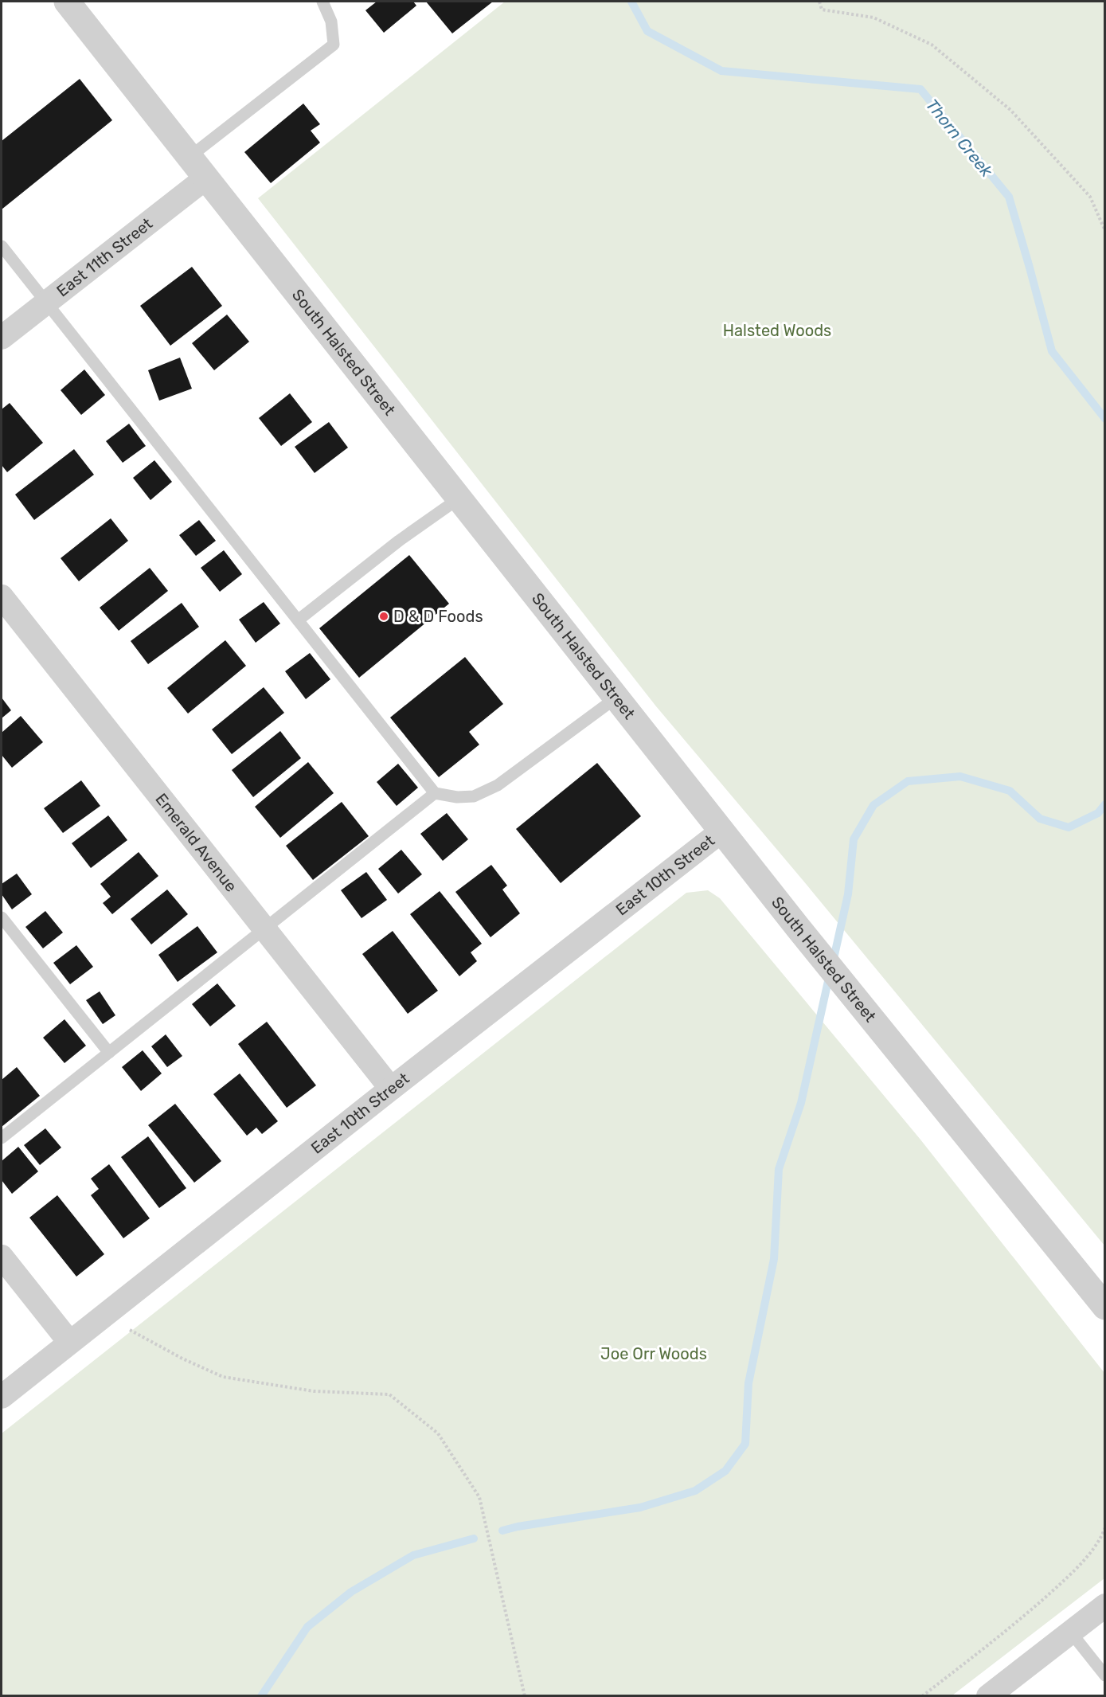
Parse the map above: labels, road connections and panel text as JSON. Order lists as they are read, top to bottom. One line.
{"streets":{"street":["East 11th Street","South Halsted Street","Emerald Avenue","East 10th Street"]},"crossings":[["East 11th Street","South Halsted Street"],["South Halsted Street","East 10th Street"],["Emerald Avenue","East 10th Street"]],"water":["Thorn Creek"],"parks":["Halsted Woods","Joe Orr Woods"],"places":["D & D Foods"]}
